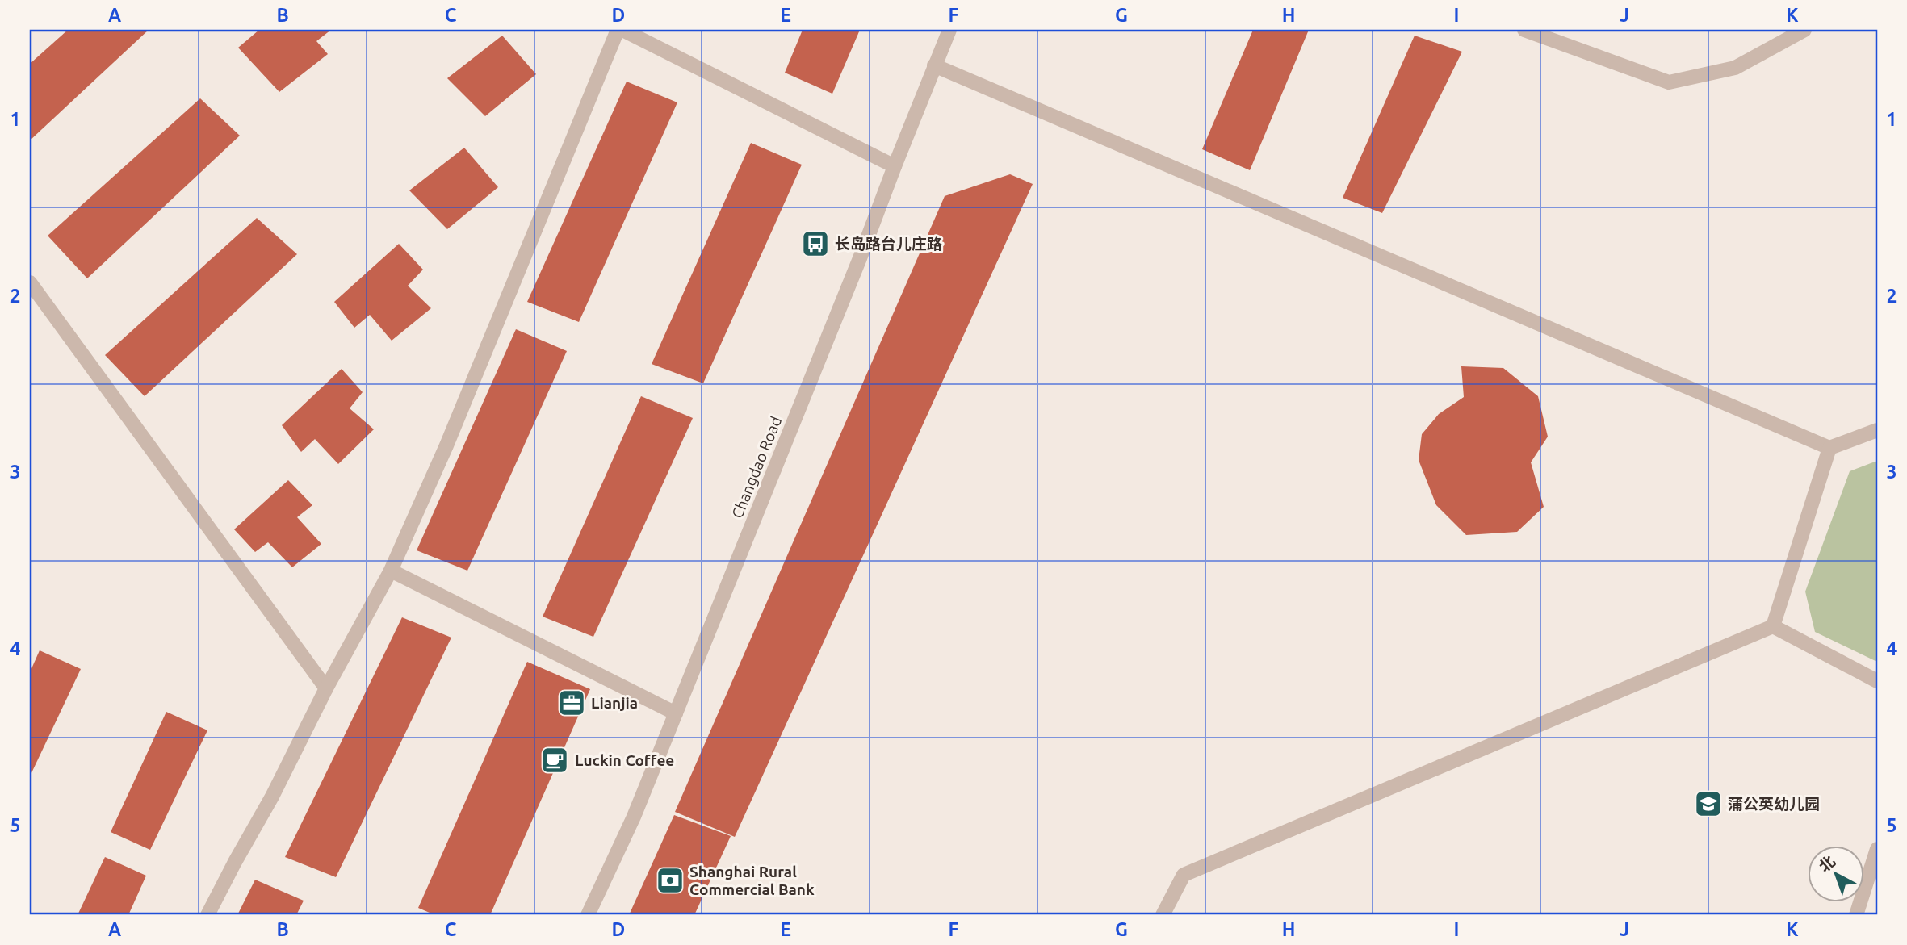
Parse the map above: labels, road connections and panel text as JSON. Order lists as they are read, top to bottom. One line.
{"streets":{"street":["Changdao Road"]},"places":{"bus stop":["长岛路台儿庄路"],"office":["Lianjia"],"cafe":["Luckin Coffee"],"school or university":["蒲公英幼儿园"],"bank":["Shanghai Rural Commercial Bank"]},"north":"top left","grid":{"columns":["A","B","C","D","E","F","G","H","I","J","K"],"rows":["1","2","3","4","5"]}}
